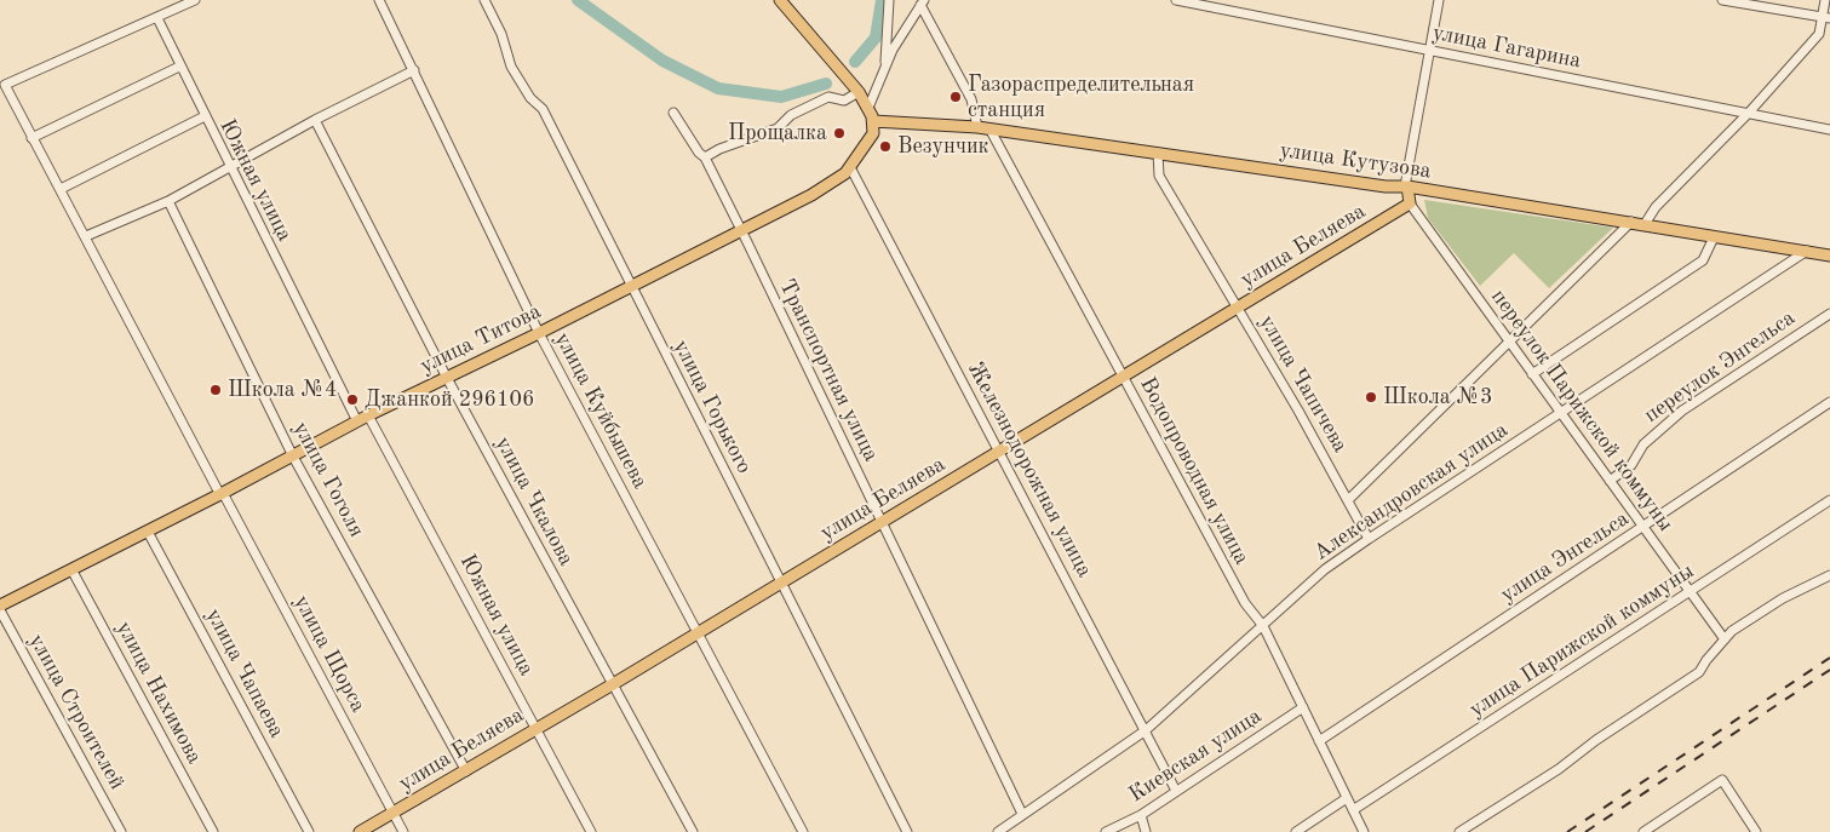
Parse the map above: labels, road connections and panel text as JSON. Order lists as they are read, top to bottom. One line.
{"streets":{"main road":["улица Кутузова","улица Беляева","улица Титова"],"street":["улица Гагарина","Южная улица","переулок Энгельса","Транспортная улица","улица Чапичева","улица Горького","улица Куйбышева","переулок Парижской коммуны","Железнодорожная улица","Водопроводная улица","улица Гоголя","Александровская улица","улица Чкалова","улица Энгельса","улица Парижской коммуны","улица Щорса","улица Чапаева","улица Нахимова","улица Строителей","Киевская улица"]},"crossings":[["улица Кутузова","улица Титова"],["улица Кутузова","улица Чапичева"],["улица Кутузова","Водопроводная улица"],["улица Кутузова","Александровская улица"],["Южная улица","улица Беляева"],["Южная улица","улица Титова"],["Южная улица","улица Щорса"],["улица Беляева","Транспортная улица"],["улица Беляева","улица Чапичева"],["улица Беляева","улица Горького"],["улица Беляева","улица Куйбышева"],["улица Беляева","переулок Парижской коммуны"],["улица Беляева","Железнодорожная улица"],["улица Беляева","Водопроводная улица"],["улица Беляева","улица Гоголя"],["улица Беляева","улица Чкалова"],["улица Беляева","улица Щорса"],["улица Титова","Транспортная улица"],["улица Титова","улица Горького"],["улица Титова","улица Куйбышева"],["улица Титова","Железнодорожная улица"],["улица Титова","улица Гоголя"],["улица Титова","улица Чкалова"],["улица Титова","улица Щорса"],["улица Титова","улица Чапаева"],["улица Титова","улица Нахимова"],["переулок Энгельса","переулок Парижской коммуны"],["Транспортная улица","Александровская улица"],["улица Чапичева","Александровская улица"],["переулок Парижской коммуны","Александровская улица"],["переулок Парижской коммуны","улица Энгельса"],["переулок Парижской коммуны","улица Парижской коммуны"],["Железнодорожная улица","Александровская улица"],["Железнодорожная улица","Киевская улица"],["Водопроводная улица","Александровская улица"],["Водопроводная улица","улица Энгельса"],["Водопроводная улица","улица Парижской коммуны"],["Водопроводная улица","Киевская улица"]],"places":["Газораспределительная станция","Прощалка","Везунчик","Школа №4","Школа №3","Джанкой 296106"]}
